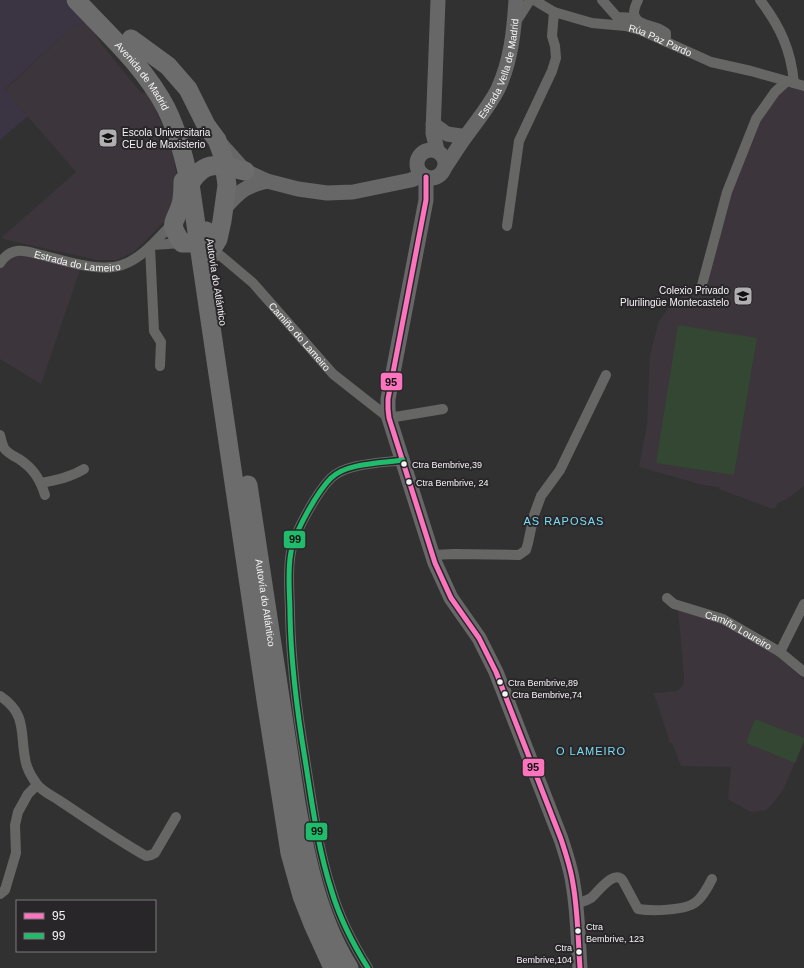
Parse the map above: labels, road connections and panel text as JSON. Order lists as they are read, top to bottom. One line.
{"streets":{"highway":["Avenida de Madrid","Autovía do Atlántico"],"street":["Rúa Paz Pardo","Estrada Vella de Madrid","Estrada do Lameiro","Camiño do Lameiro","Camiño Loureiro"]},"crossings":[["Avenida de Madrid","Estrada do Lameiro"],["Avenida de Madrid","Autovía do Atlántico"],["Avenida de Madrid","Camiño do Lameiro"],["Estrada do Lameiro","Autovía do Atlántico"],["Estrada do Lameiro","Camiño do Lameiro"],["Autovía do Atlántico","Camiño do Lameiro"]],"districts":["AS RAPOSAS","O LAMEIRO"],"places":{"school or university":["Escola Universitaria CEU de Maxisterio","Colexio Privado Plurilingüe Montecastelo"],"other":["Ctra Bembrive,39","Ctra Bembrive, 24","Ctra Bembrive,89","Ctra Bembrive,74","Ctra Bembrive, 123","Ctra Bembrive,104"]},"lines":["transit line 95","transit line 99"],"legend":["95","99"]}
